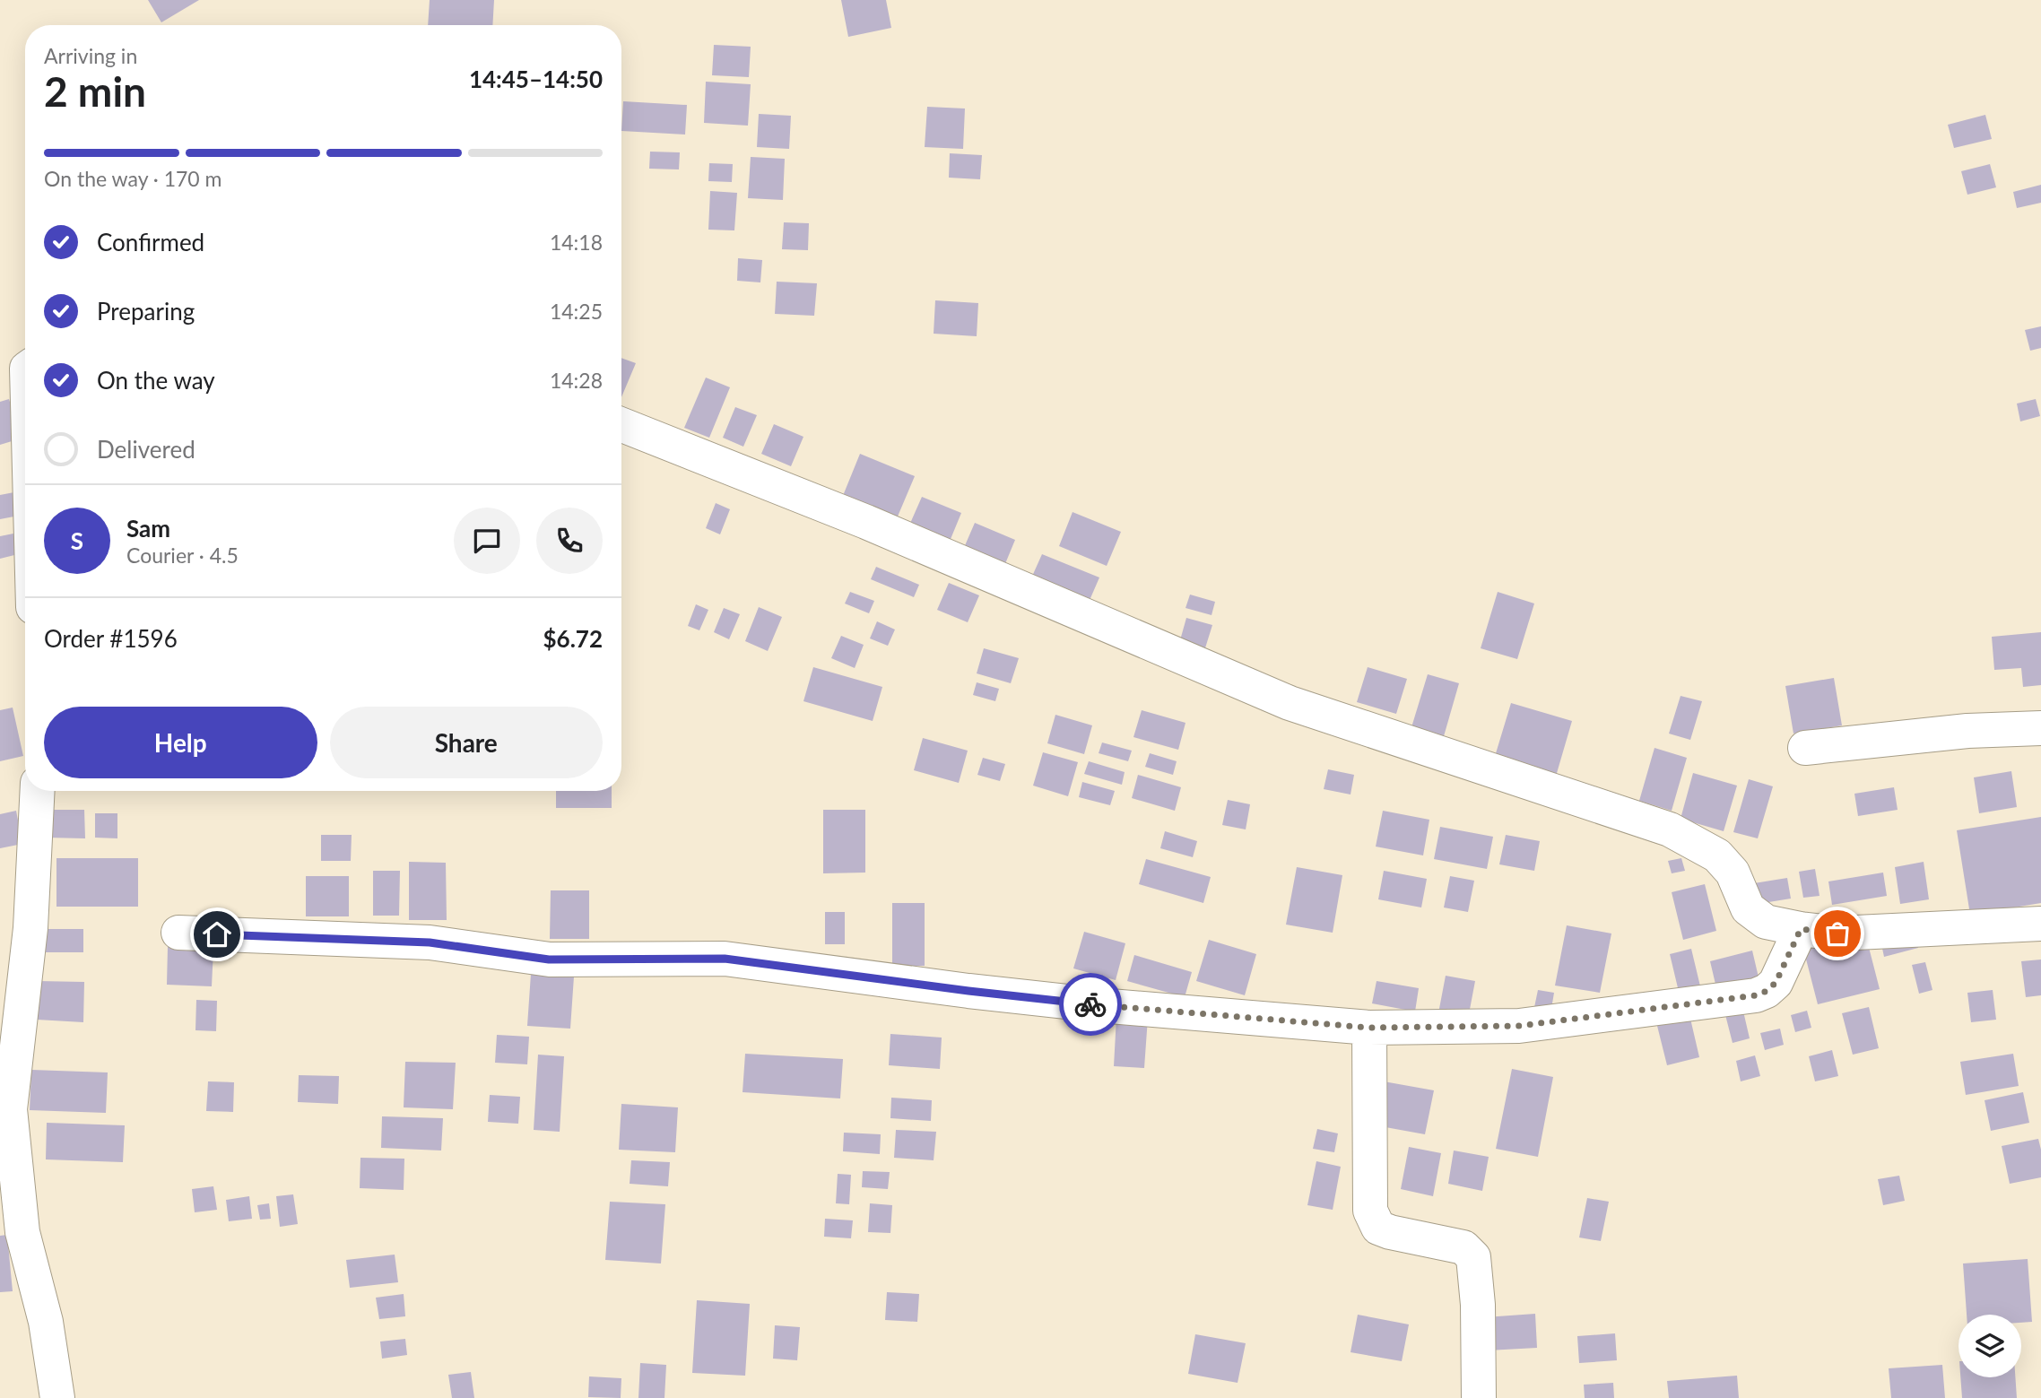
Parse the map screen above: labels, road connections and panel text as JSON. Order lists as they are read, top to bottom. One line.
{"page":{"heading":["2 min","Arriving in","14:45–14:50"],"panel":["Sam","Courier · 4.5","Order #1596","$6.72"],"bar":"On the way · 170 m","list":[["Confirmed","14:18"],["Preparing","14:25"],["On the way","14:28"],"Delivered"],"round":"S","buttons":["Help","Share"]}}
